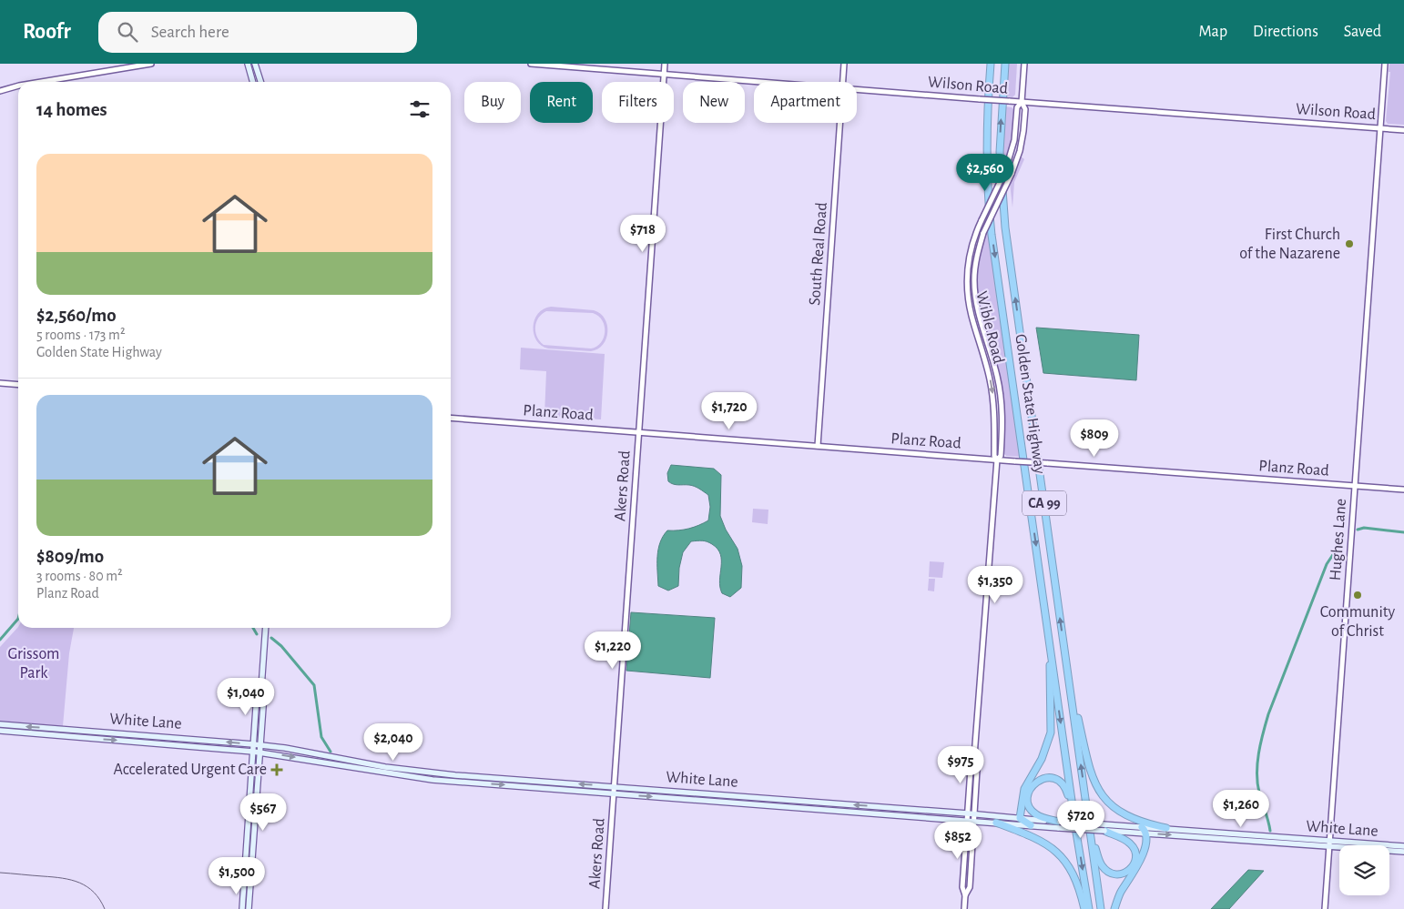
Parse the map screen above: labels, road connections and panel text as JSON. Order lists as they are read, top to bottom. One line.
{"streets":{"highway":["Golden State Highway","CA 99"],"main road":["White Lane"],"street":["Wilson Road","South Real Road","Wible Road","Planz Road","Akers Road","Hughes Lane"]},"crossings":[["Wilson Road","Wible Road"],["Wilson Road","Akers Road"],["Wilson Road","Hughes Lane"],["South Real Road","Planz Road"],["Wible Road","Planz Road"],["Wible Road","White Lane"],["Planz Road","Akers Road"],["Planz Road","Hughes Lane"],["Akers Road","White Lane"],["Hughes Lane","White Lane"]],"parks":["Grissom Park"],"places":{"other":["First Church of the Nazarene","Community of Christ"],"health":["Accelerated Urgent Care"]},"page":{"header":"Roofr","search":"Search here","nav":["Map","Directions","Saved"],"chip":["Buy","Rent","Filters","New","Apartment"],"heading":"14 homes","list":[{"name":"$2,560/mo","note":"5 rooms · 173 m² · Golden State Highway"},{"name":"$809/mo","note":"3 rooms · 80 m² · Planz Road"}],"price":["$2,560","$718","$1,720","$809","$1,350","$1,220","$1,040","$2,040","$975","$1,260","$567","$720","$852","$1,500"]}}
